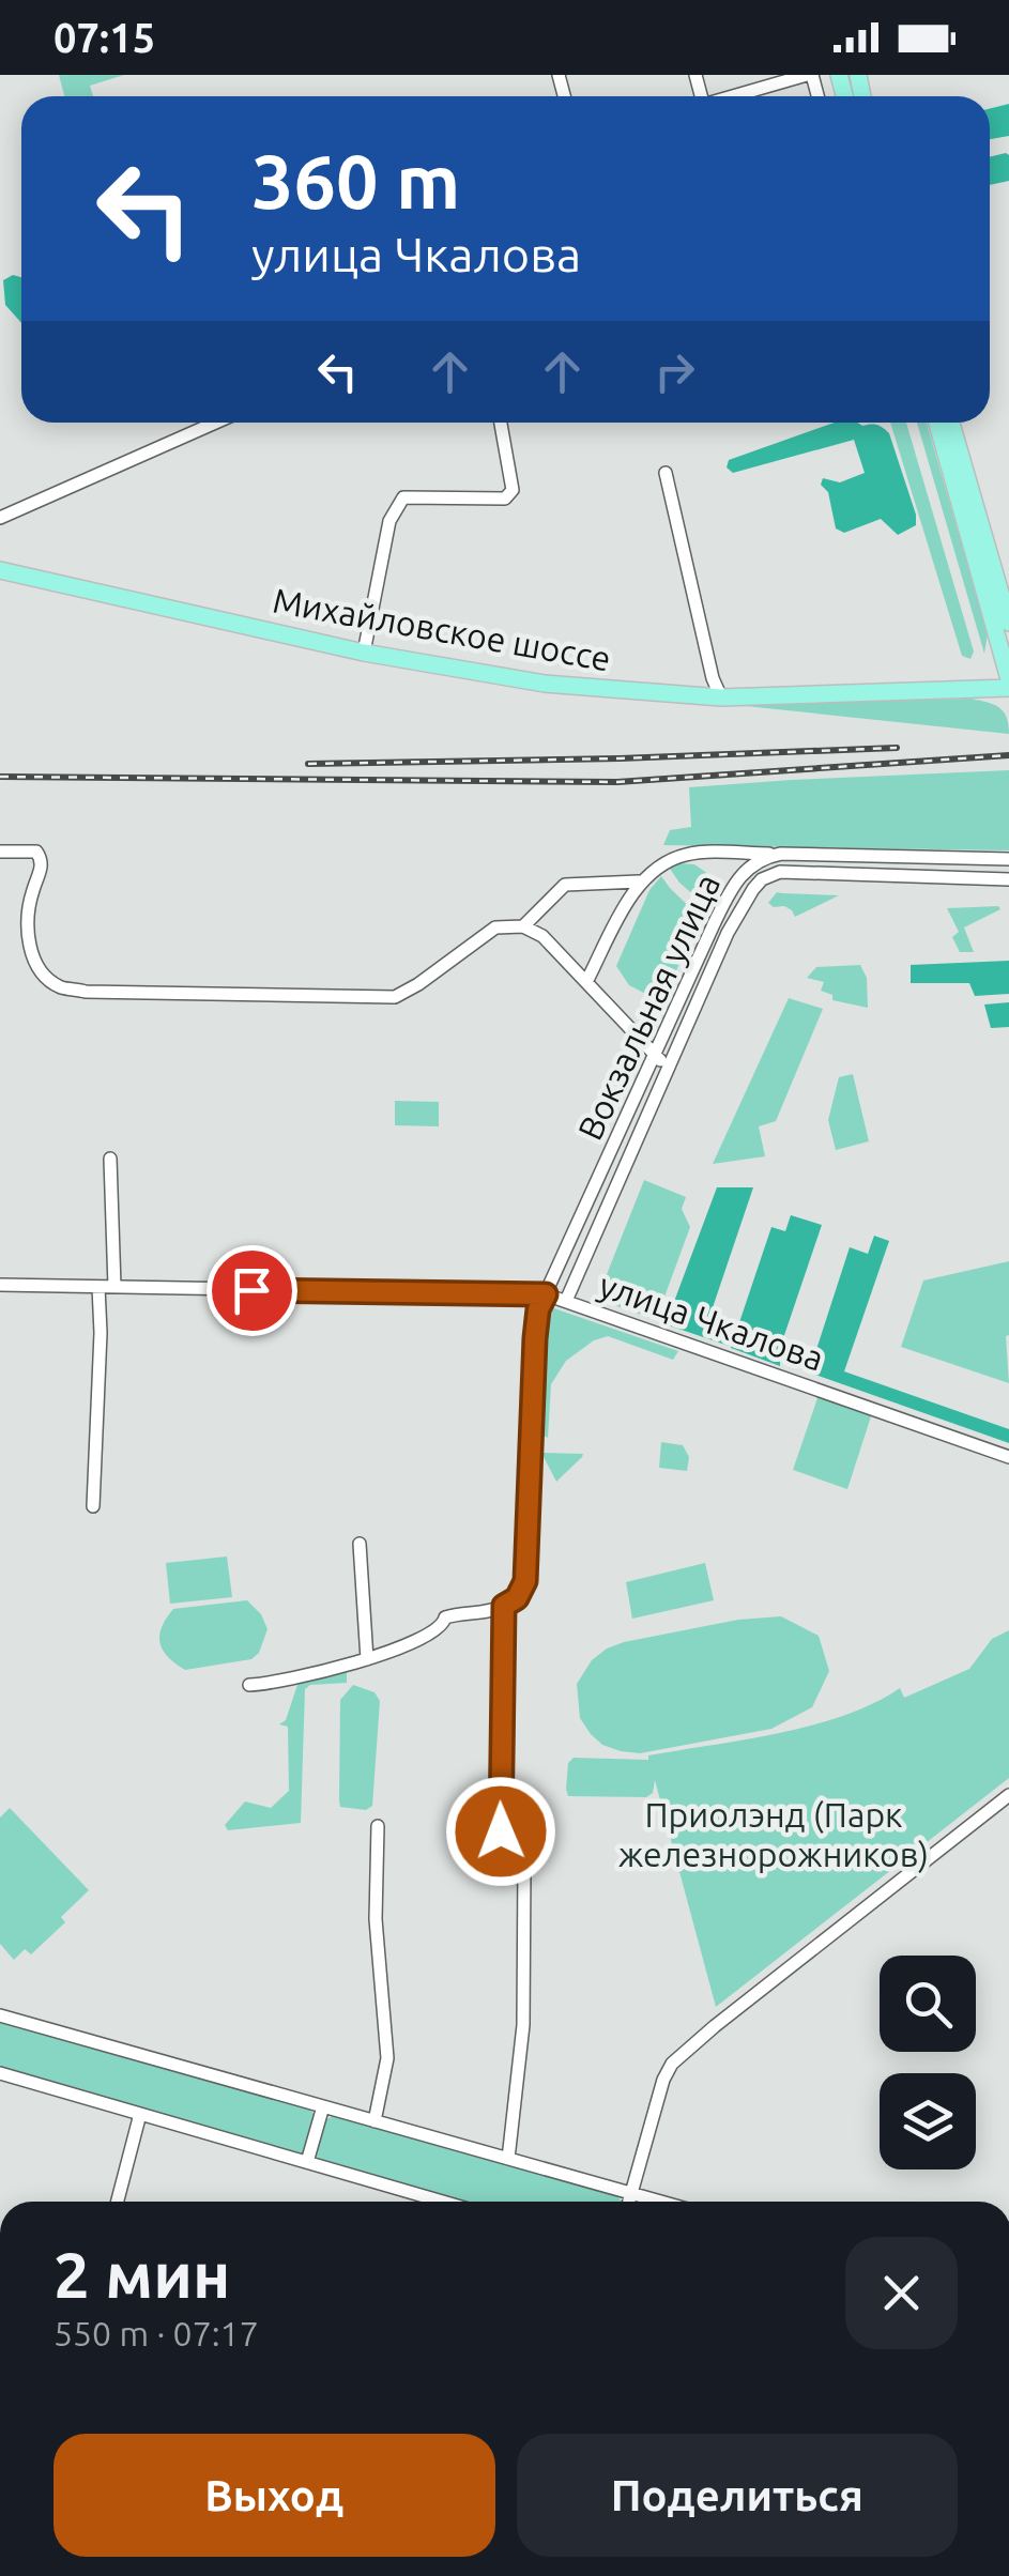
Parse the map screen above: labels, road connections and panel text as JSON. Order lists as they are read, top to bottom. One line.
{"streets":{"main road":["Михайловское шоссе"],"street":["Вокзальная улица","улица Чкалова"]},"crossings":[["Вокзальная улица","улица Чкалова"]],"parks":["Приолэнд (Парк железнорожников)"],"page":{"status":"07:15","turn":["360 m","улица Чкалова"],"heading":["2 мин","550 m · 07:17"],"buttons":["Выход","Поделиться"]}}
